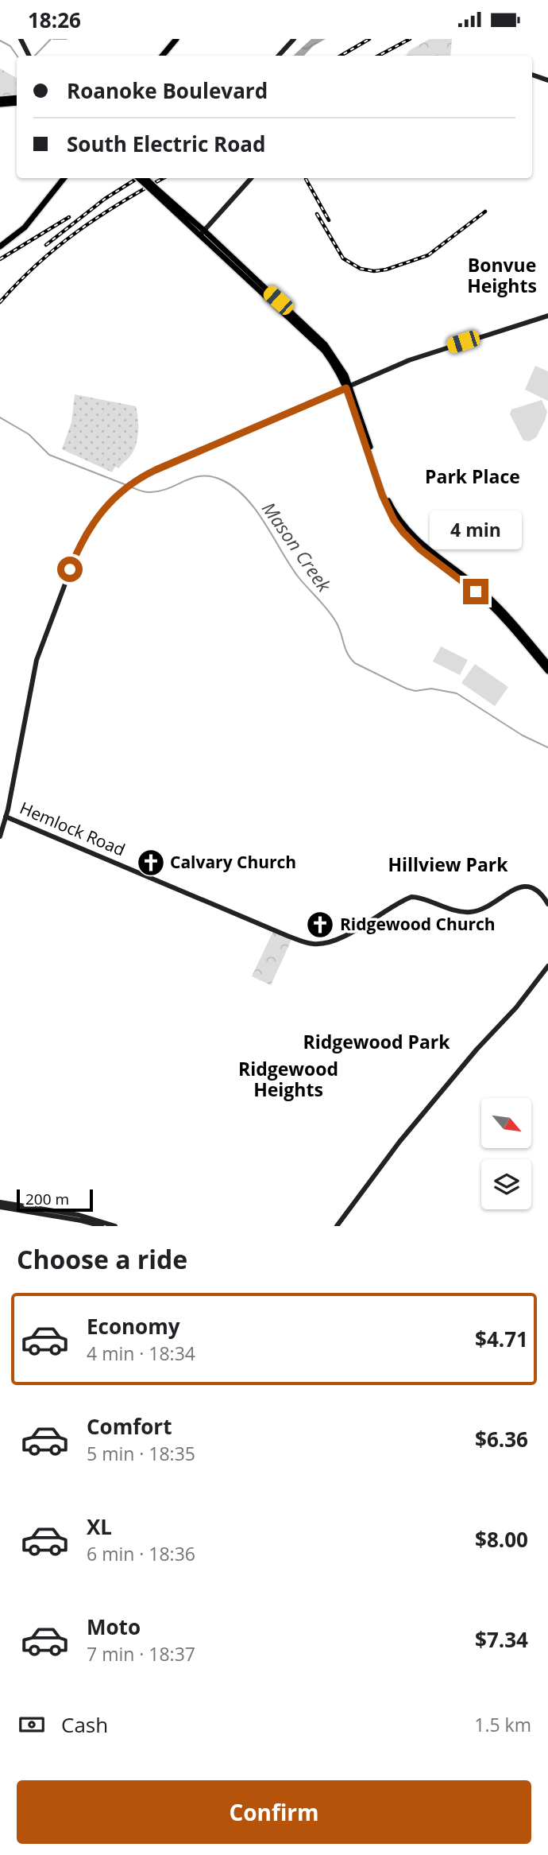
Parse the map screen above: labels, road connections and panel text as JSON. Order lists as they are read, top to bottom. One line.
{"streets":{"street":["Hemlock Road"]},"districts":["Bonvue Heights","Park Place","Hillview Park","Ridgewood Park","Ridgewood Heights"],"water":["Mason Creek"],"places":{"church":["Calvary Church","Ridgewood Church"]},"scale_bar":"200 m","north":"bottom right","page":{"status":"18:26","banner":["Roanoke Boulevard","South Electric Road"],"bubble":"4 min","scale":"200 m","heading":"Choose a ride","list":[{"name":"Economy","note":"4 min · 18:34","value":"$4.71"},{"name":"Comfort","note":"5 min · 18:35","value":"$6.36"},{"name":"XL","note":"6 min · 18:36","value":"$8.00"},{"name":"Moto","note":"7 min · 18:37","value":"$7.34"}],"pay":["Cash","1.5 km"],"buttons":"Confirm"}}
